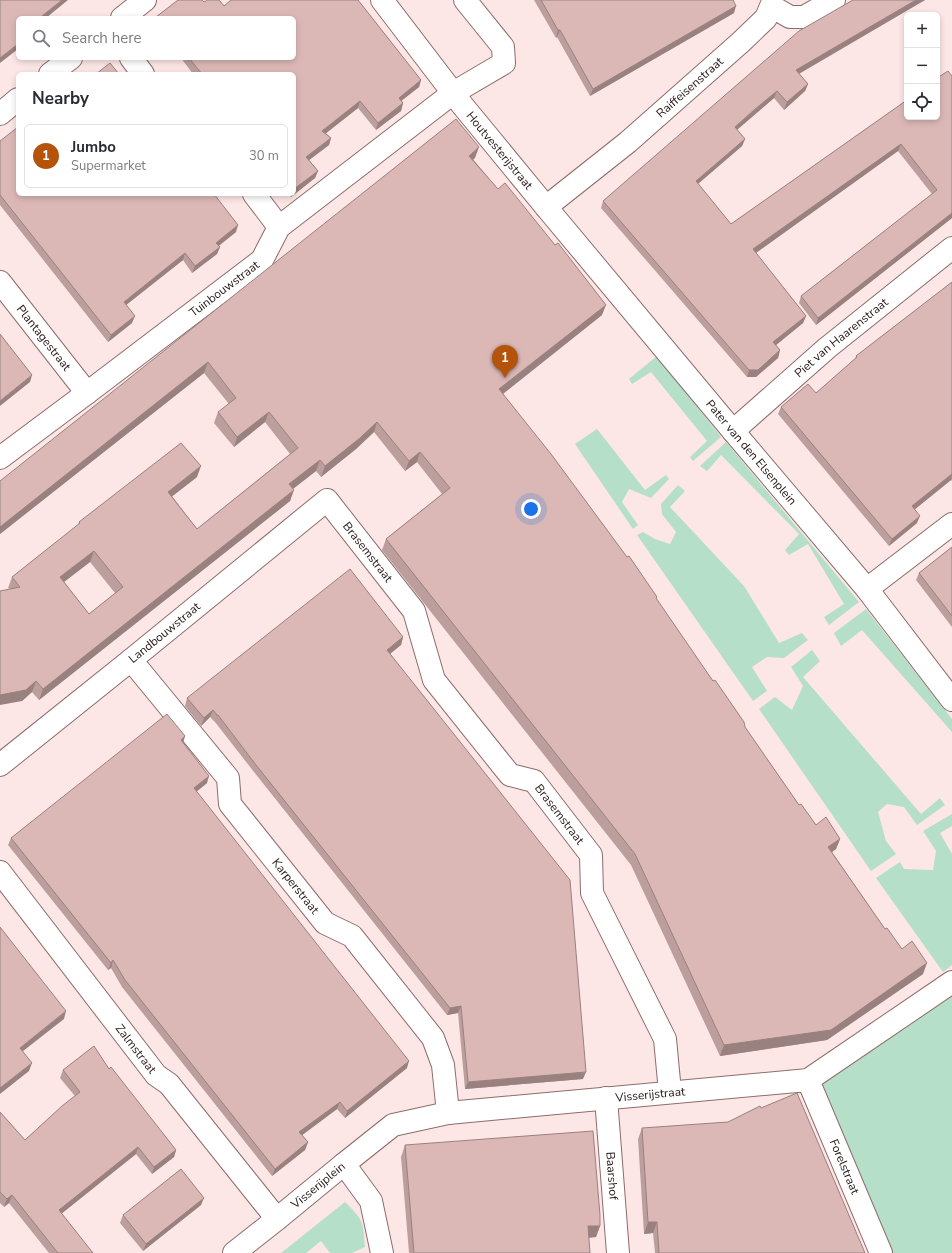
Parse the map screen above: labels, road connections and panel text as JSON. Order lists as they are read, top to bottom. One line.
{"streets":{"street":["Raiffeisenstraat","Houtvesterijstraat","Tuinbouwstraat","Plantagestraat","Piet van Haarenstraat","Pater van den Elsenplein","Brasemstraat","Landbouwstraat","Karperstraat","Zalmstraat","Visserijstraat","Forelstraat","Baarshof","Visserijplein"]},"crossings":[["Raiffeisenstraat","Houtvesterijstraat"],["Raiffeisenstraat","Pater van den Elsenplein"],["Houtvesterijstraat","Tuinbouwstraat"],["Houtvesterijstraat","Pater van den Elsenplein"],["Tuinbouwstraat","Plantagestraat"],["Piet van Haarenstraat","Pater van den Elsenplein"],["Brasemstraat","Landbouwstraat"],["Brasemstraat","Visserijstraat"],["Landbouwstraat","Karperstraat"],["Karperstraat","Visserijstraat"],["Zalmstraat","Visserijplein"],["Visserijstraat","Forelstraat"],["Visserijstraat","Baarshof"],["Visserijstraat","Visserijplein"]],"page":{"map_buttons":["+","−"],"search":"Search here","heading":"Nearby","list":[{"mark":"1","name":"Jumbo","note":"Supermarket","value":"30 m"}],"pins":"1"}}
